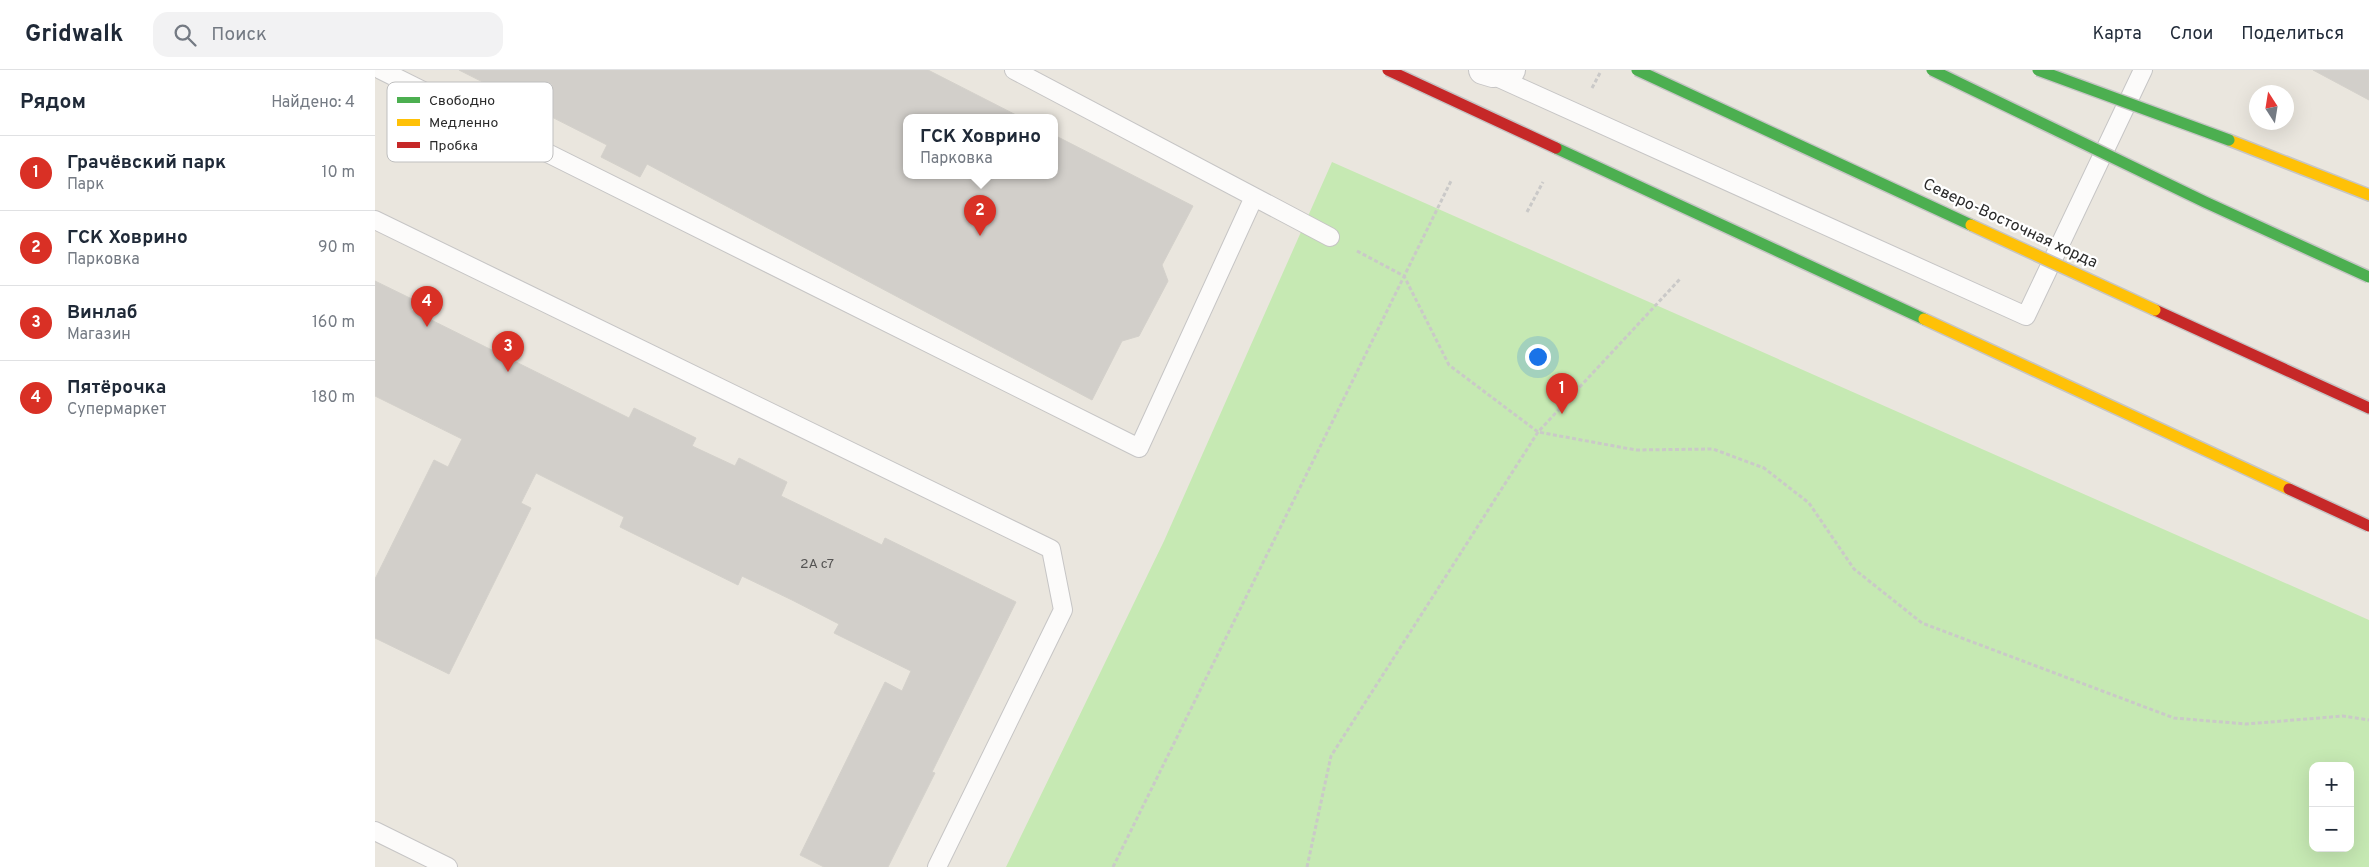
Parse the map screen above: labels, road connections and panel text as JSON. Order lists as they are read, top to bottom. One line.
{"streets":{"main road":["Северо-Восточная хорда"]},"house_numbers":["2А с7"],"legend":["Свободно","Медленно","Пробка"],"north":"top","page":{"header":"Gridwalk","search":"Поиск","nav":["Карта","Слои","Поделиться"],"heading":["Рядом","Найдено: 4"],"popup":["ГСК Ховрино","Парковка"],"list":[{"mark":"1","name":"Грачёвский парк","note":"Парк","value":"10 m"},{"mark":"2","name":"ГСК Ховрино","note":"Парковка","value":"90 m"},{"mark":"3","name":"Винлаб","note":"Магазин","value":"160 m"},{"mark":"4","name":"Пятёрочка","note":"Супермаркет","value":"180 m"}],"pins":["2","4","3","1"],"map_buttons":["+","−"]}}
